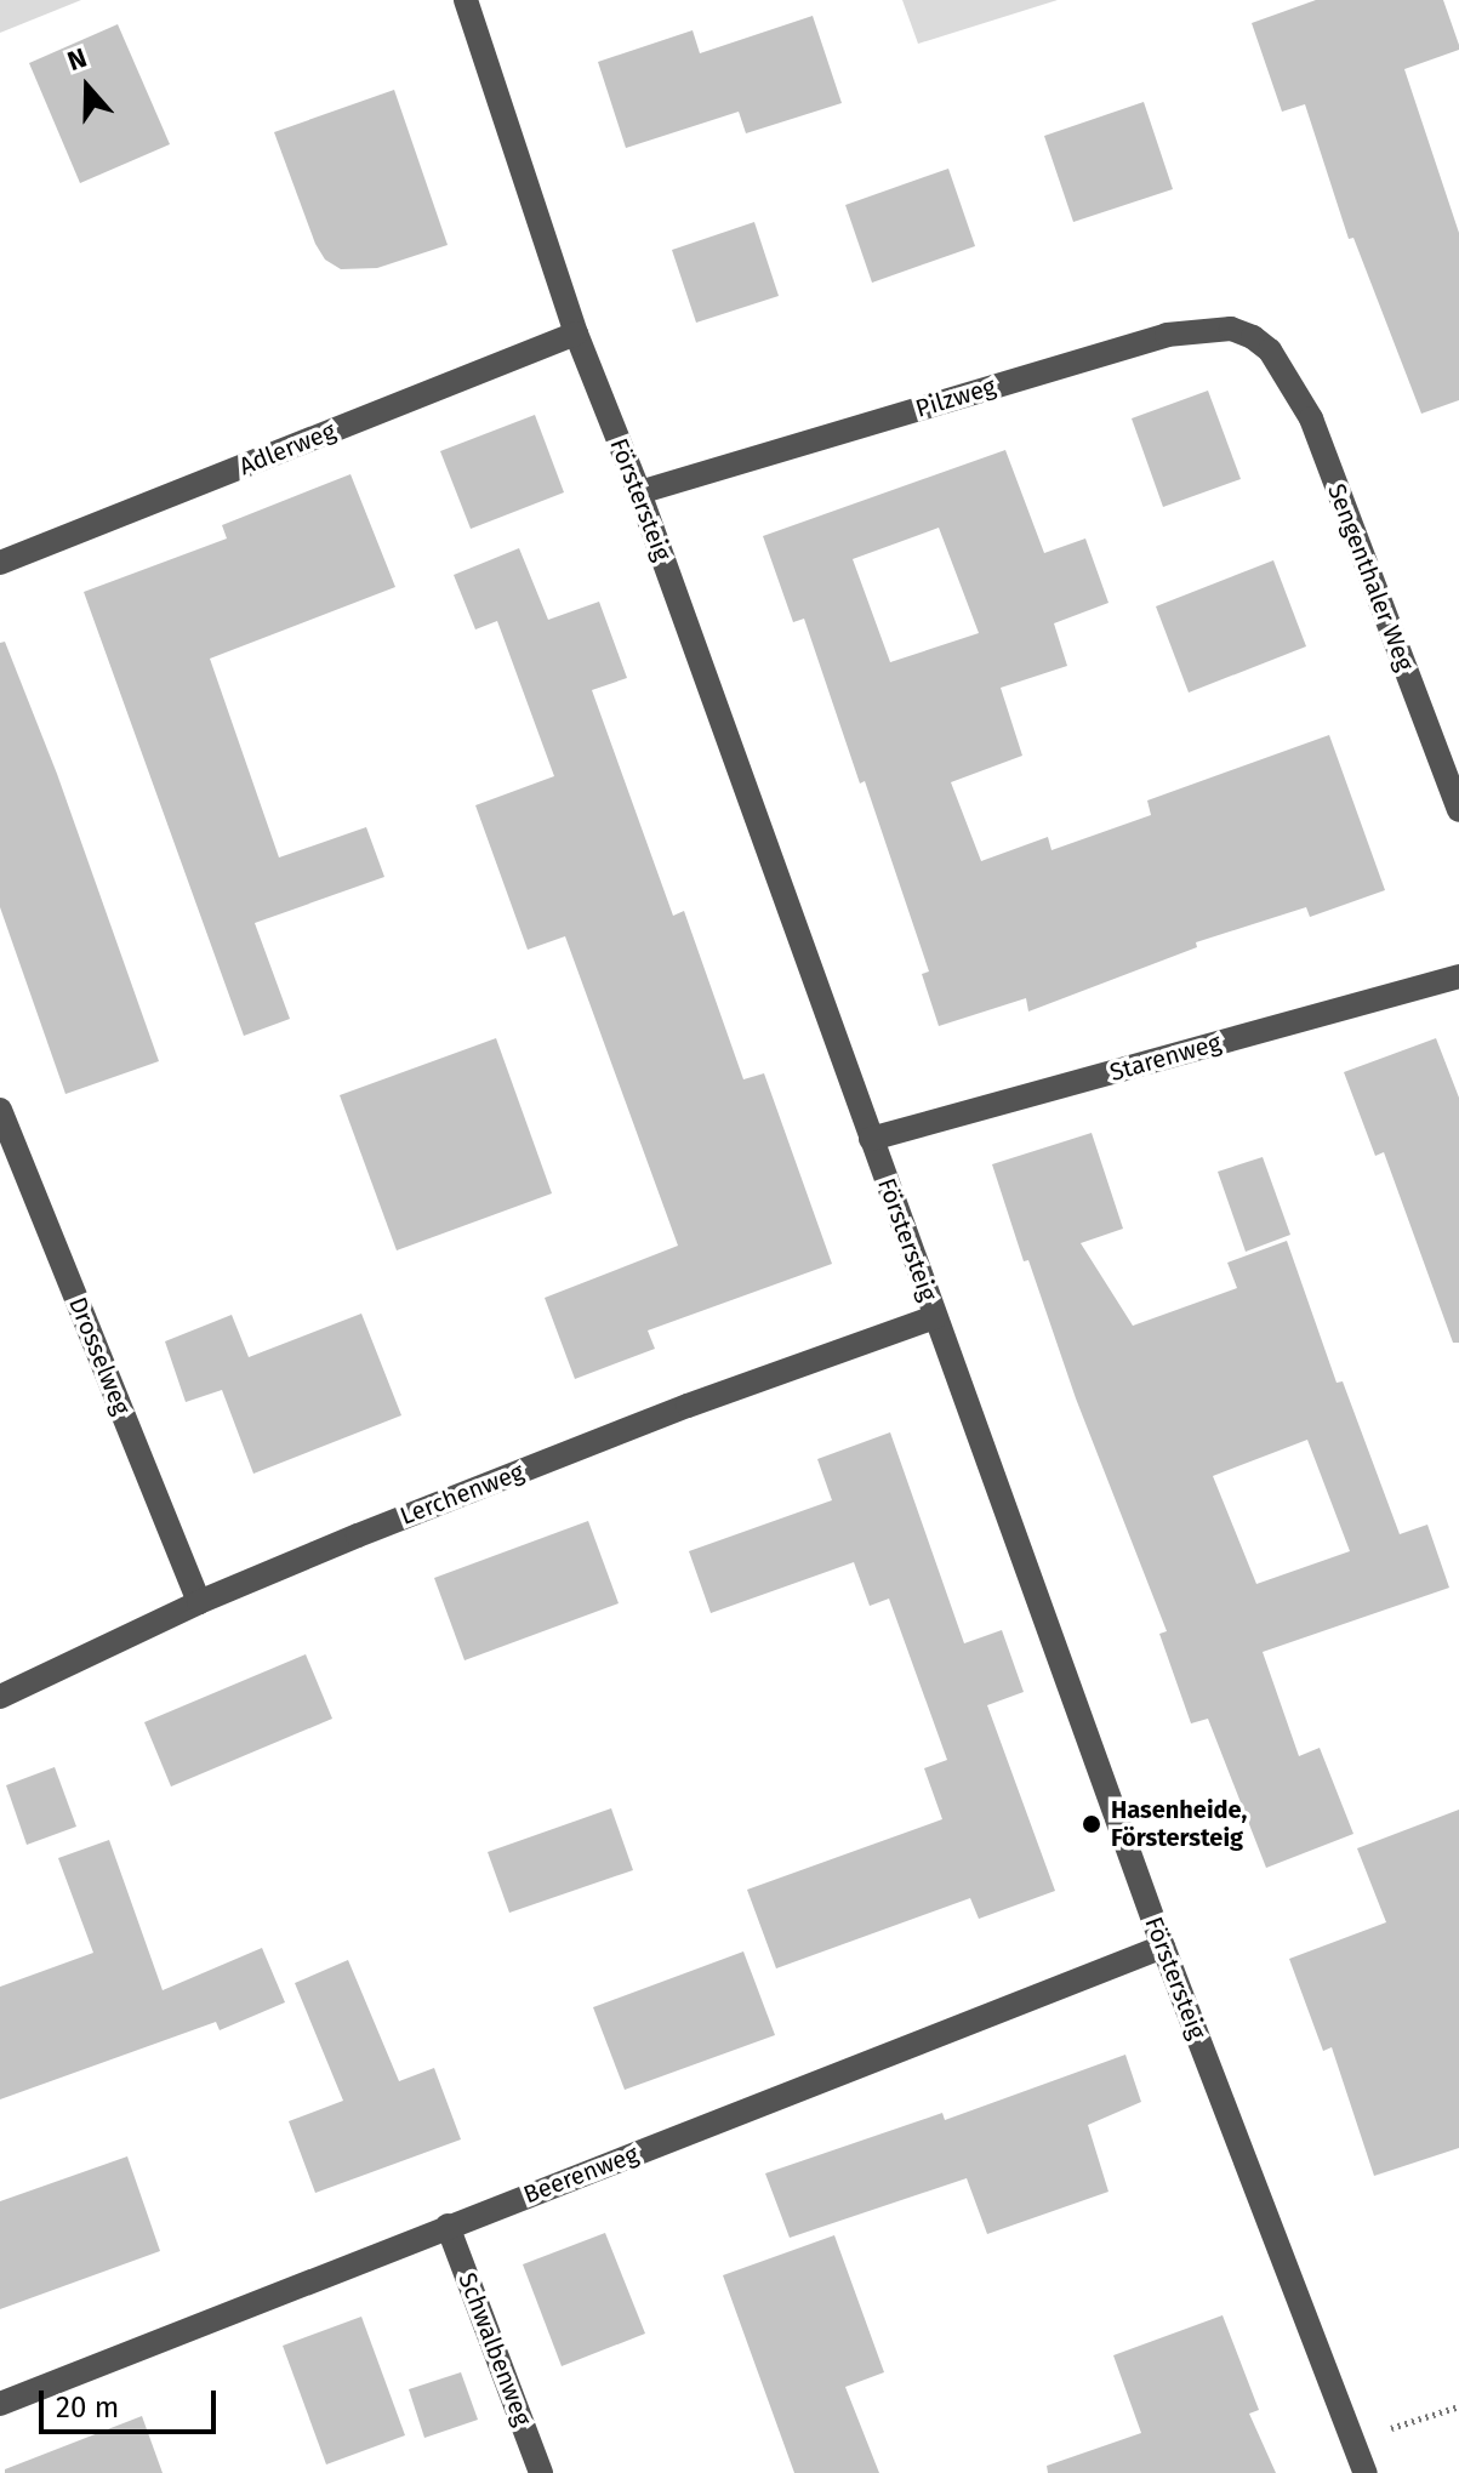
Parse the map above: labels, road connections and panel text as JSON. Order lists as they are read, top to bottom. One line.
{"streets":{"street":["Pilzweg","Adlerweg","Förstersteig","Sengenthaler Weg","Starenweg","Drosselweg","Lerchenweg","Beerenweg","Schwalbenweg"]},"crossings":[["Pilzweg","Förstersteig"],["Pilzweg","Sengenthaler Weg"],["Adlerweg","Förstersteig"],["Förstersteig","Starenweg"],["Förstersteig","Lerchenweg"],["Förstersteig","Beerenweg"],["Drosselweg","Lerchenweg"],["Beerenweg","Schwalbenweg"]],"places":["Hasenheide, Förstersteig"],"scale_bar":"20 m","north":"top"}
